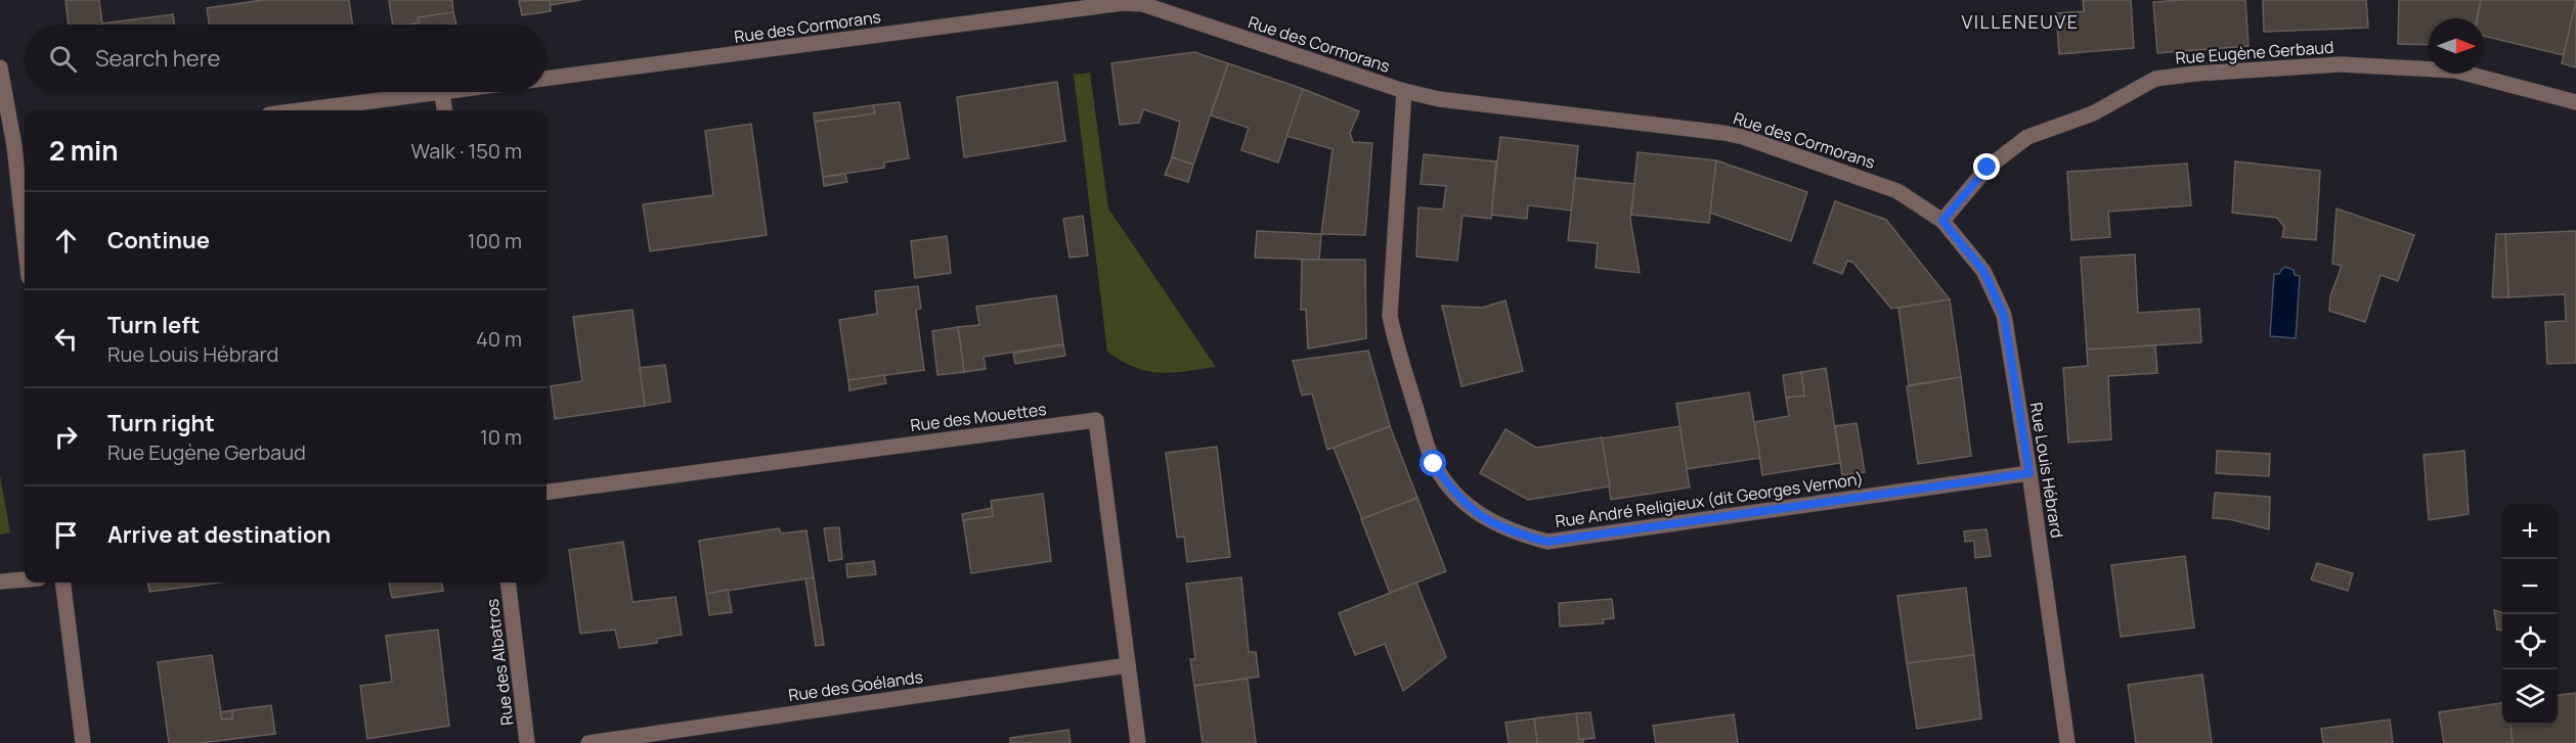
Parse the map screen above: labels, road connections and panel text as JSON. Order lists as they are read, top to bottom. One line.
{"streets":{"street":["Rue des Cormorans","Rue Eugène Gerbaud","Rue des Mouettes","Rue Louis Hébrard","Rue André Religieux (dit Georges Vernon)","Rue des Albatros","Rue des Goélands"]},"crossings":[["Rue des Cormorans","Rue Eugène Gerbaud"],["Rue des Cormorans","Rue Louis Hébrard"],["Rue des Cormorans","Rue André Religieux (dit Georges Vernon)"],["Rue Eugène Gerbaud","Rue Louis Hébrard"],["Rue des Mouettes","Rue des Goélands"],["Rue Louis Hébrard","Rue André Religieux (dit Georges Vernon)"]],"districts":["VILLENEUVE"],"north":"right","page":{"search":"Search here","heading":["2 min","Walk · 150 m"],"list":[["Continue","100 m"],["Turn left","Rue Louis Hébrard","40 m"],["Turn right","Rue Eugène Gerbaud","10 m"],"Arrive at destination"],"map_buttons":["+","−"]}}
